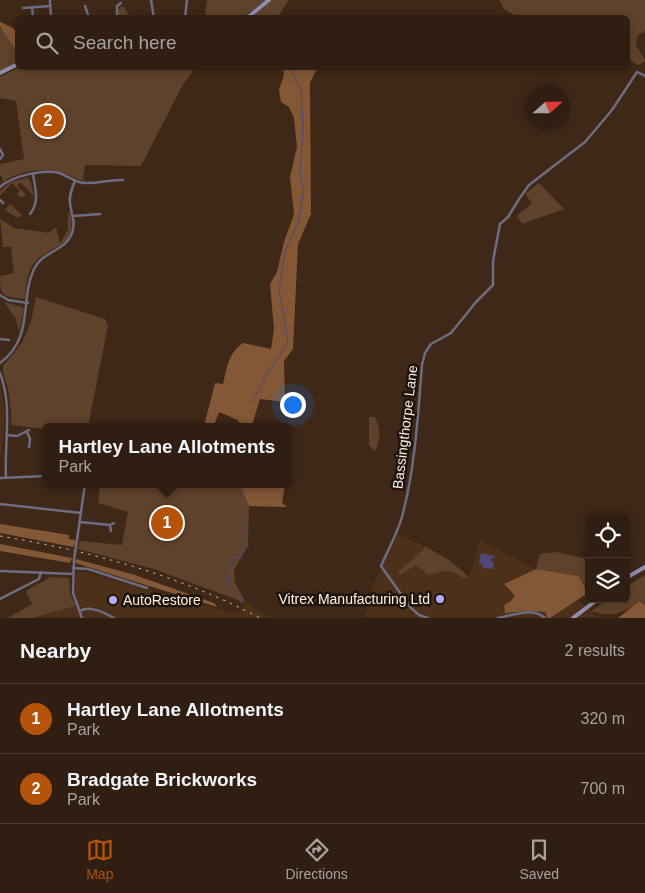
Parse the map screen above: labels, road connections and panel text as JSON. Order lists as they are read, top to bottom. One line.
{"streets":{"street":["Bassingthorpe Lane"]},"places":["Vitrex Manufacturing Ltd","AutoRestore"],"north":"right","page":{"search":"Search here","pins":["2","1"],"popup":["Hartley Lane Allotments","Park"],"heading":["Nearby","2 results"],"list":[{"mark":"1","name":"Hartley Lane Allotments","note":"Park","value":"320 m"},{"mark":"2","name":"Bradgate Brickworks","note":"Park","value":"700 m"}],"nav":["Map","Directions","Saved"]}}
